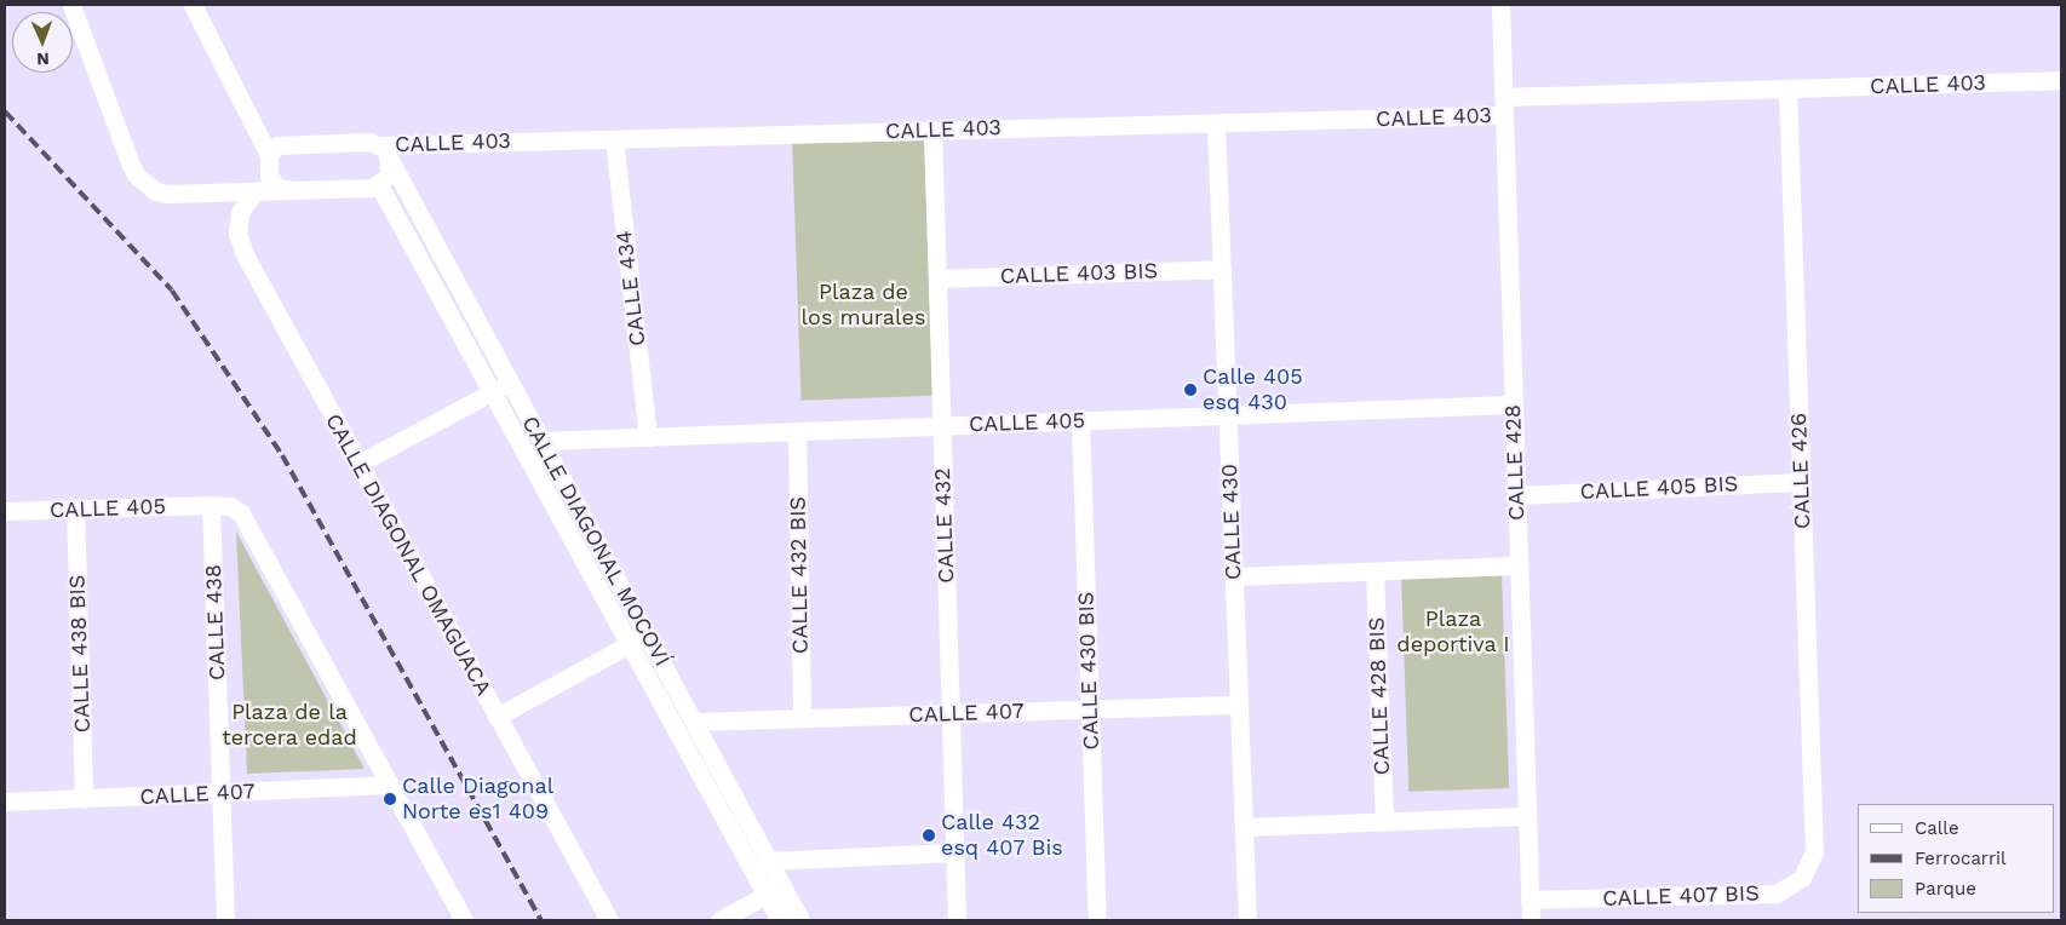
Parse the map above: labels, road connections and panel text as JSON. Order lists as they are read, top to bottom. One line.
{"streets":{"street":["CALLE 403","CALLE 403 BIS","CALLE 434","CALLE 405","CALLE 428","CALLE 426","CALLE 405 BIS","CALLE 430","CALLE 432","CALLE DIAGONAL MOCOVÍ","CALLE DIAGONAL OMAGUACA","CALLE 432 BIS","CALLE 438","CALLE 438 BIS","CALLE 430 BIS","CALLE 428 BIS","CALLE 407","CALLE 407 BIS"]},"crossings":[["CALLE 403","CALLE 434"],["CALLE 403","CALLE 428"],["CALLE 403","CALLE 426"],["CALLE 403","CALLE 430"],["CALLE 403","CALLE 432"],["CALLE 403","CALLE DIAGONAL MOCOVÍ"],["CALLE 403 BIS","CALLE 430"],["CALLE 403 BIS","CALLE 432"],["CALLE 434","CALLE 405"],["CALLE 405","CALLE 428"],["CALLE 405","CALLE 430"],["CALLE 405","CALLE 432"],["CALLE 405","CALLE DIAGONAL MOCOVÍ"],["CALLE 405","CALLE 432 BIS"],["CALLE 405","CALLE 438"],["CALLE 405","CALLE 438 BIS"],["CALLE 405","CALLE 430 BIS"],["CALLE 405","CALLE 407"],["CALLE 428","CALLE 405 BIS"],["CALLE 428","CALLE 407 BIS"],["CALLE 426","CALLE 405 BIS"],["CALLE 426","CALLE 407 BIS"],["CALLE 430","CALLE 407"],["CALLE 432","CALLE 407"],["CALLE DIAGONAL MOCOVÍ","CALLE 407"],["CALLE 432 BIS","CALLE 407"],["CALLE 438","CALLE 407"],["CALLE 438 BIS","CALLE 407"],["CALLE 430 BIS","CALLE 407"]],"parks":["Plaza de los murales","Plaza deportiva I","Plaza de la tercera edad"],"places":["Calle 405 esq 430","Calle Diagonal Norte es1 409","Calle 432 esq 407 Bis"],"legend":["Calle","Ferrocarril","Parque"],"north":"bottom"}
